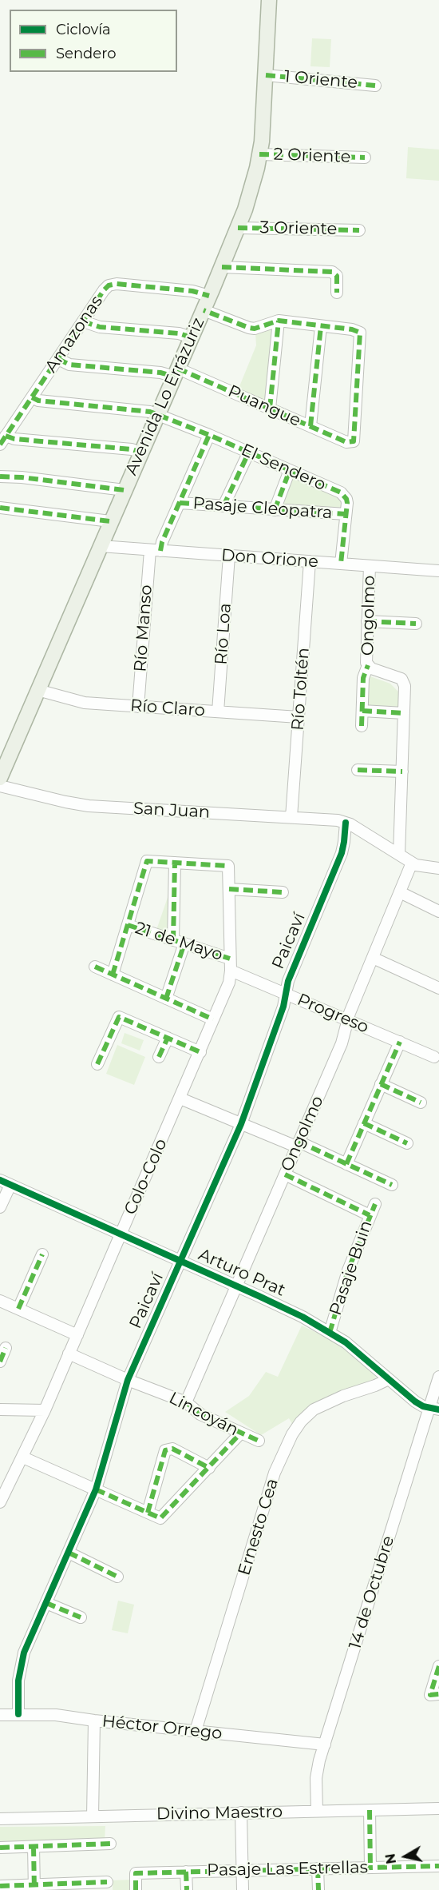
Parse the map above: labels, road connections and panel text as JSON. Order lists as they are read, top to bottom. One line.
{"streets":{"main road":["Avenida Lo Errázuriz"],"street":["1 Oriente","2 Oriente","3 Oriente","Amazonas","Puangue","El Sendero","Pasaje Cleopatra","Don Orione","Ongolmo","Río Manso","Río Loa","Río Toltén","Río Claro","San Juan","Paicaví","21 de Mayo","Progreso","Colo-Colo","Pasaje Buin","Arturo Prat","Lincoyán","Ernesto Cea","14 de Octubre","Héctor Orrego","Divino Maestro","Pasaje Las Estrellas"]},"crossings":[["1 Oriente","Avenida Lo Errázuriz"],["2 Oriente","Avenida Lo Errázuriz"],["3 Oriente","Avenida Lo Errázuriz"],["Amazonas","Avenida Lo Errázuriz"],["Amazonas","Puangue"],["Amazonas","El Sendero"],["Avenida Lo Errázuriz","Puangue"],["Avenida Lo Errázuriz","El Sendero"],["Avenida Lo Errázuriz","Don Orione"],["Avenida Lo Errázuriz","Río Claro"],["El Sendero","Pasaje Cleopatra"],["El Sendero","Don Orione"],["El Sendero","Río Manso"],["Pasaje Cleopatra","Río Manso"],["Don Orione","Ongolmo"],["Don Orione","Río Manso"],["Don Orione","Río Loa"],["Don Orione","Río Toltén"],["Ongolmo","Progreso"],["Ongolmo","Arturo Prat"],["Ongolmo","Lincoyán"],["Río Manso","Río Claro"],["Río Loa","Río Claro"],["Río Toltén","Río Claro"],["Río Toltén","San Juan"],["San Juan","Paicaví"],["Paicaví","Progreso"],["Paicaví","Arturo Prat"],["Paicaví","Lincoyán"],["Paicaví","Héctor Orrego"],["21 de Mayo","Progreso"],["21 de Mayo","Colo-Colo"],["Progreso","Colo-Colo"],["Colo-Colo","Arturo Prat"],["Colo-Colo","Lincoyán"],["Pasaje Buin","Arturo Prat"],["Arturo Prat","Ernesto Cea"],["Arturo Prat","14 de Octubre"],["Ernesto Cea","Héctor Orrego"],["14 de Octubre","Héctor Orrego"],["14 de Octubre","Divino Maestro"]],"legend":["Ciclovía","Sendero"],"north":"left"}
